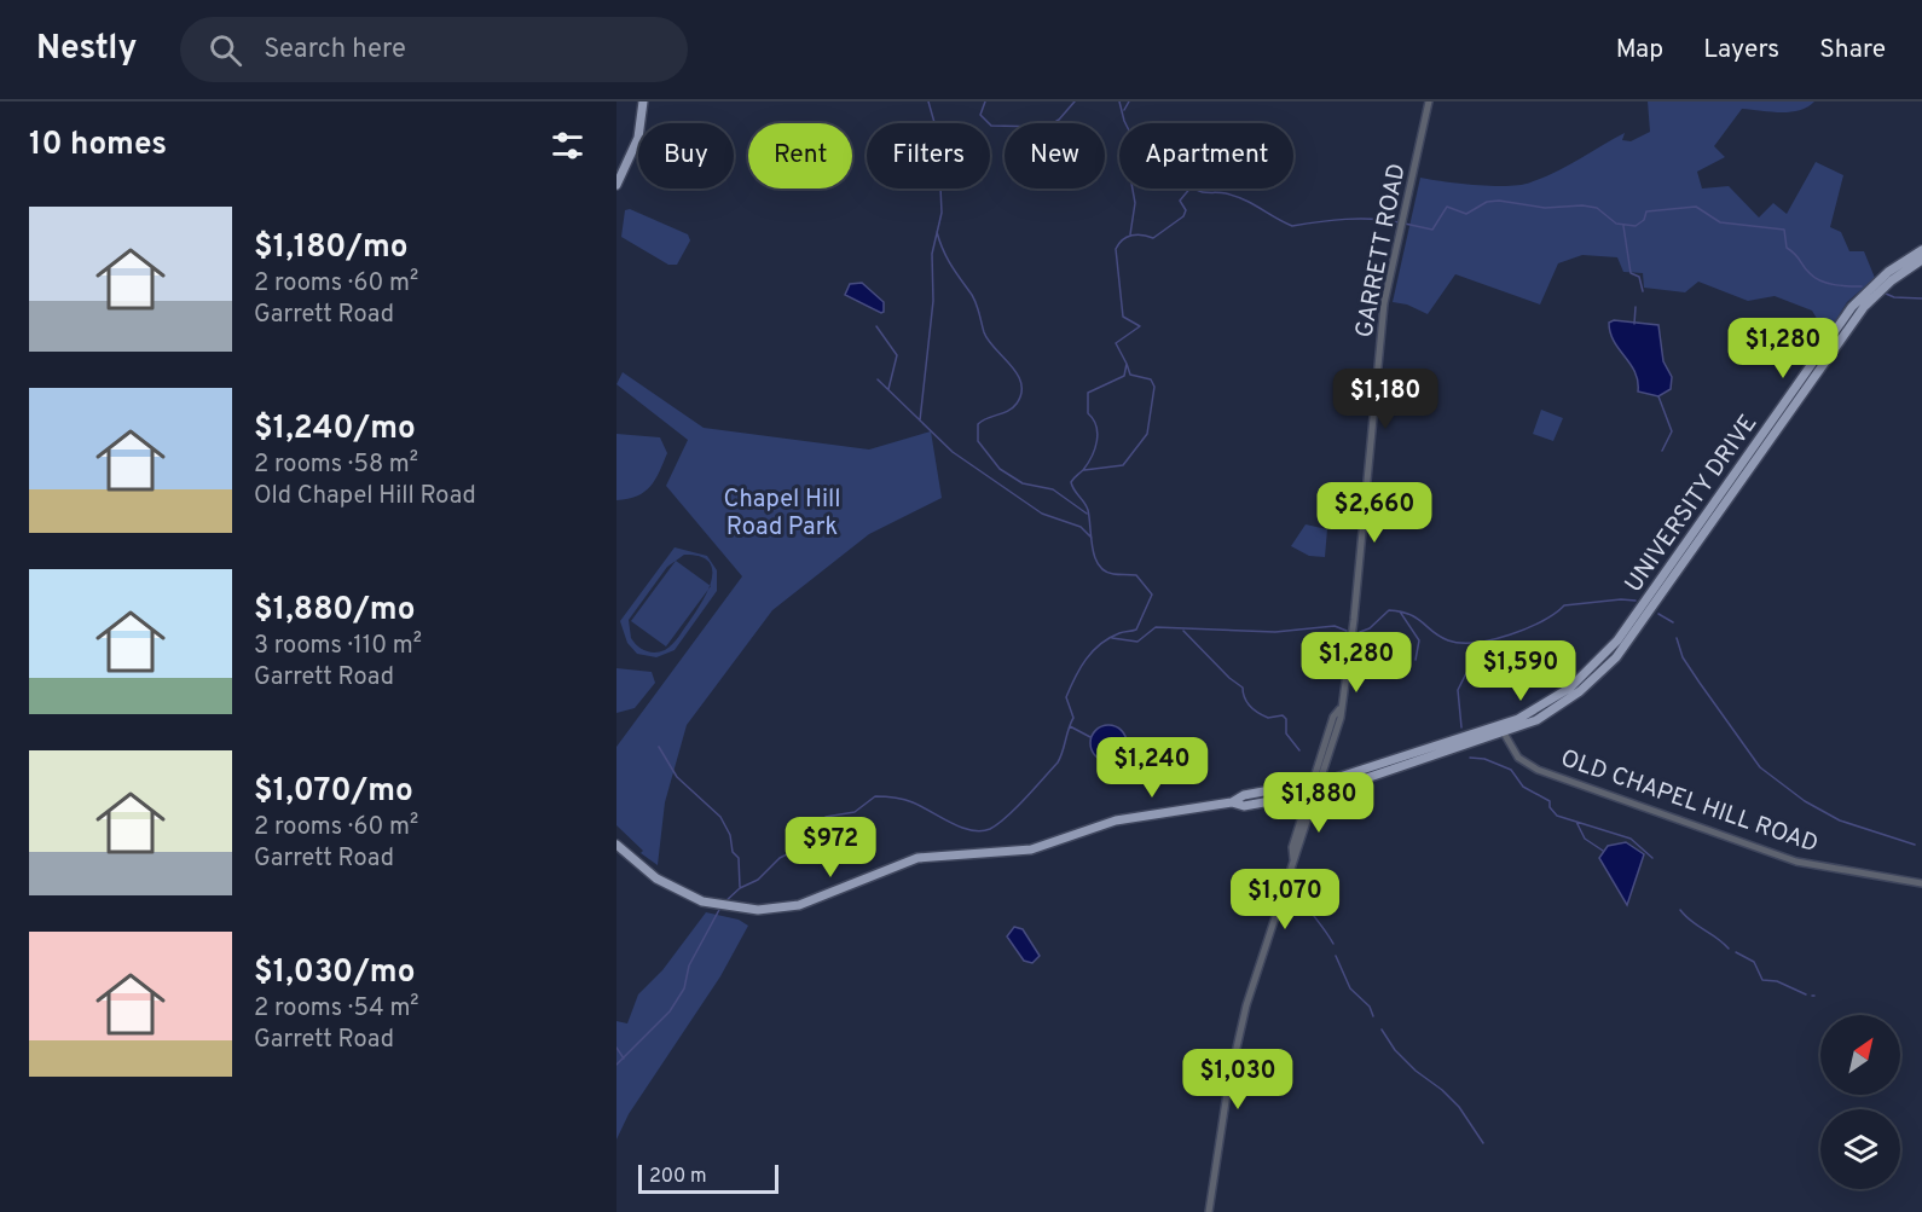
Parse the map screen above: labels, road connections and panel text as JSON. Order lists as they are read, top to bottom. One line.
{"streets":{"main road":["UNIVERSITY DRIVE"],"street":["GARRETT ROAD","OLD CHAPEL HILL ROAD"]},"crossings":[["UNIVERSITY DRIVE","OLD CHAPEL HILL ROAD"]],"parks":["Chapel Hill Road Park"],"scale_bar":"200 m","north":"top right","page":{"header":"Nestly","search":"Search here","nav":["Map","Layers","Share"],"heading":"10 homes","chip":["Buy","Rent","Filters","New","Apartment"],"list":[{"name":"$1,180/mo","note":"2 rooms · 60 m² · Garrett Road"},{"name":"$1,240/mo","note":"2 rooms · 58 m² · Old Chapel Hill Road"},{"name":"$1,880/mo","note":"3 rooms · 110 m² · Garrett Road"},{"name":"$1,070/mo","note":"2 rooms · 60 m² · Garrett Road"},{"name":"$1,030/mo","note":"2 rooms · 54 m² · Garrett Road"}],"price":["$1,280","$1,180","$2,660","$1,280","$1,590","$1,240","$1,880","$972","$1,070","$1,030"],"scale":"200 m"}}
